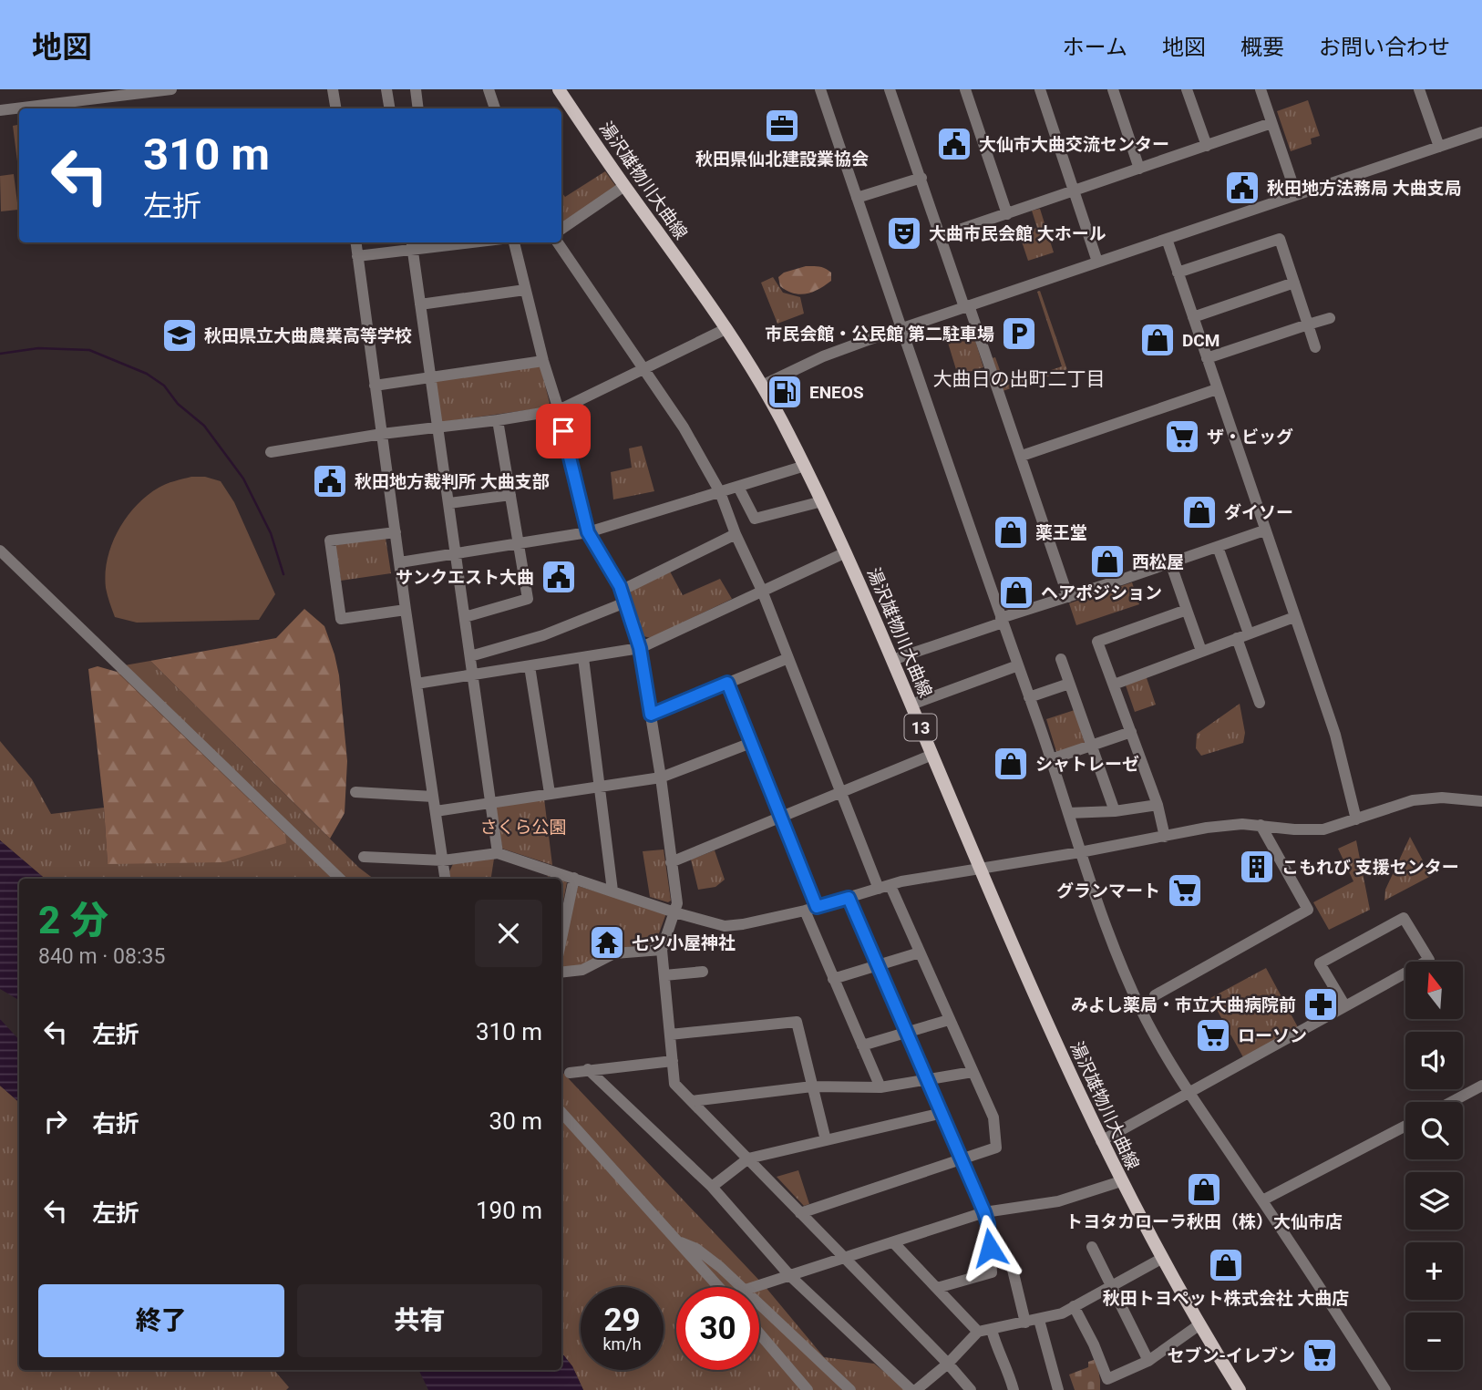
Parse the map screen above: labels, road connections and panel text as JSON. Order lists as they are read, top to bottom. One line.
{"streets":{"main road":["湯沢雄物川大曲線","13"]},"districts":["大曲日の出町二丁目"],"parks":["さくら公園"],"places":{"office":["秋田県仙北建設業協会"],"public building":["大仙市大曲交流センター","秋田地方法務局 大曲支局","秋田地方裁判所 大曲支部","サンクエスト大曲"],"theatre":["大曲市民会館 大ホール"],"parking":["市民会館・公民館 第二駐車場"],"school or university":["秋田県立大曲農業高等学校"],"shop":["DCM","ダイソー","薬王堂","西松屋","ヘアポジション","シャトレーゼ","トヨタカローラ秋田（株）大仙市店","秋田トヨペット株式会社 大曲店"],"fuel station":["ENEOS"],"supermarket":["ザ・ビッグ","グランマート","ローソン","セブン-イレブン"],"building":["こもれび 支援センター"],"temple":["七ツ小屋神社"],"pharmacy":["みよし薬局・市立大曲病院前"]},"north":"top","page":{"header":"地図","nav":["ホーム","地図","概要","お問い合わせ"],"turn":["310 m","左折"],"heading":["2 分","840 m · 08:35"],"map_buttons":["+","−"],"list":[{"name":"左折","value":"310 m"},{"name":"右折","value":"30 m"},{"name":"左折","value":"190 m"}],"buttons":["終了","共有"],"speed":"29 km/h","limit":"30"}}
